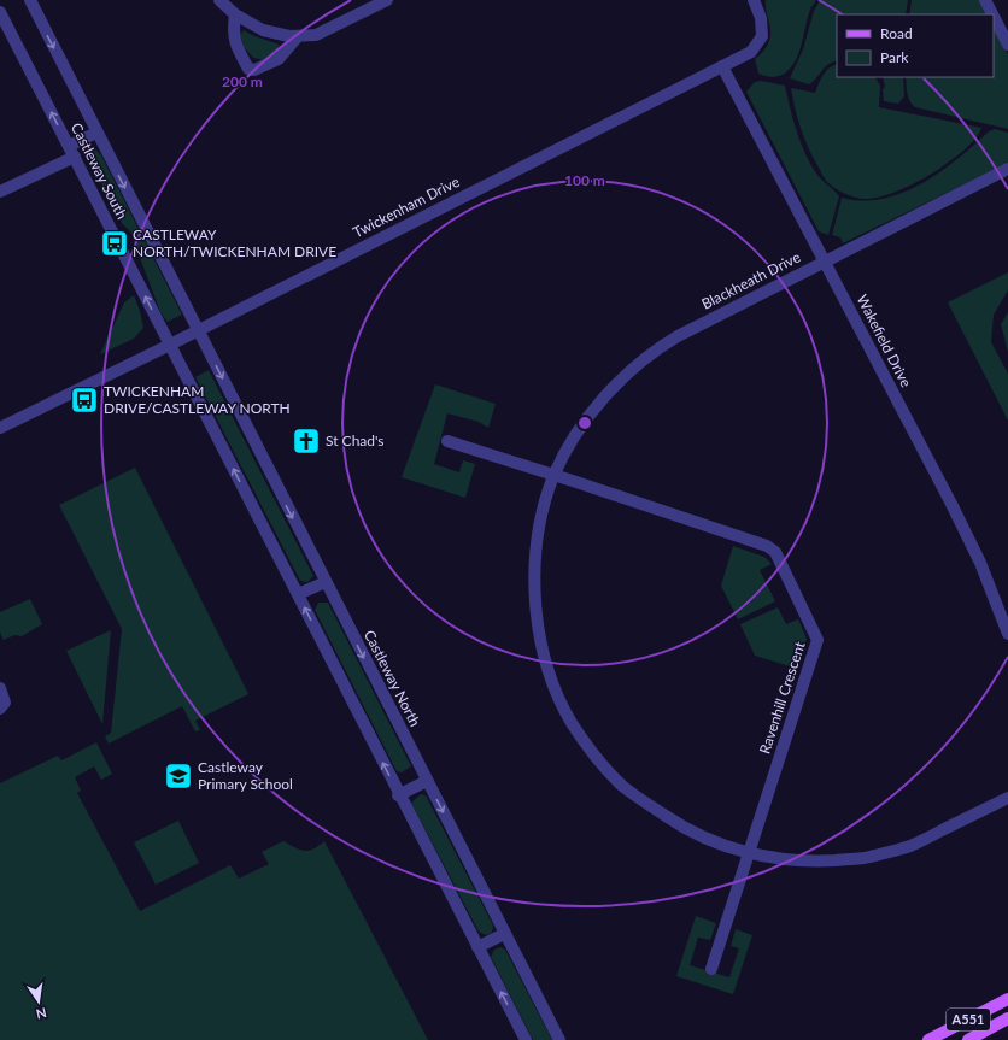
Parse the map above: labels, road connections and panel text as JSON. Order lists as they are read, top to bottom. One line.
{"streets":{"main road":["A551"],"street":["Castleway South","Twickenham Drive","Blackheath Drive","Wakefield Drive","Castleway North","Ravenhill Crescent"]},"crossings":[["Castleway South","Twickenham Drive"],["Castleway South","Castleway North"],["Twickenham Drive","Wakefield Drive"],["Twickenham Drive","Castleway North"],["Blackheath Drive","Wakefield Drive"],["Blackheath Drive","Ravenhill Crescent"]],"places":{"bus stop":["CASTLEWAY NORTH/TWICKENHAM DRIVE","TWICKENHAM DRIVE/CASTLEWAY NORTH"],"church":["St Chad's"],"school or university":["Castleway Primary School"]},"legend":["Road","Park"],"north":"bottom","rings":["200 m","100 m"]}
